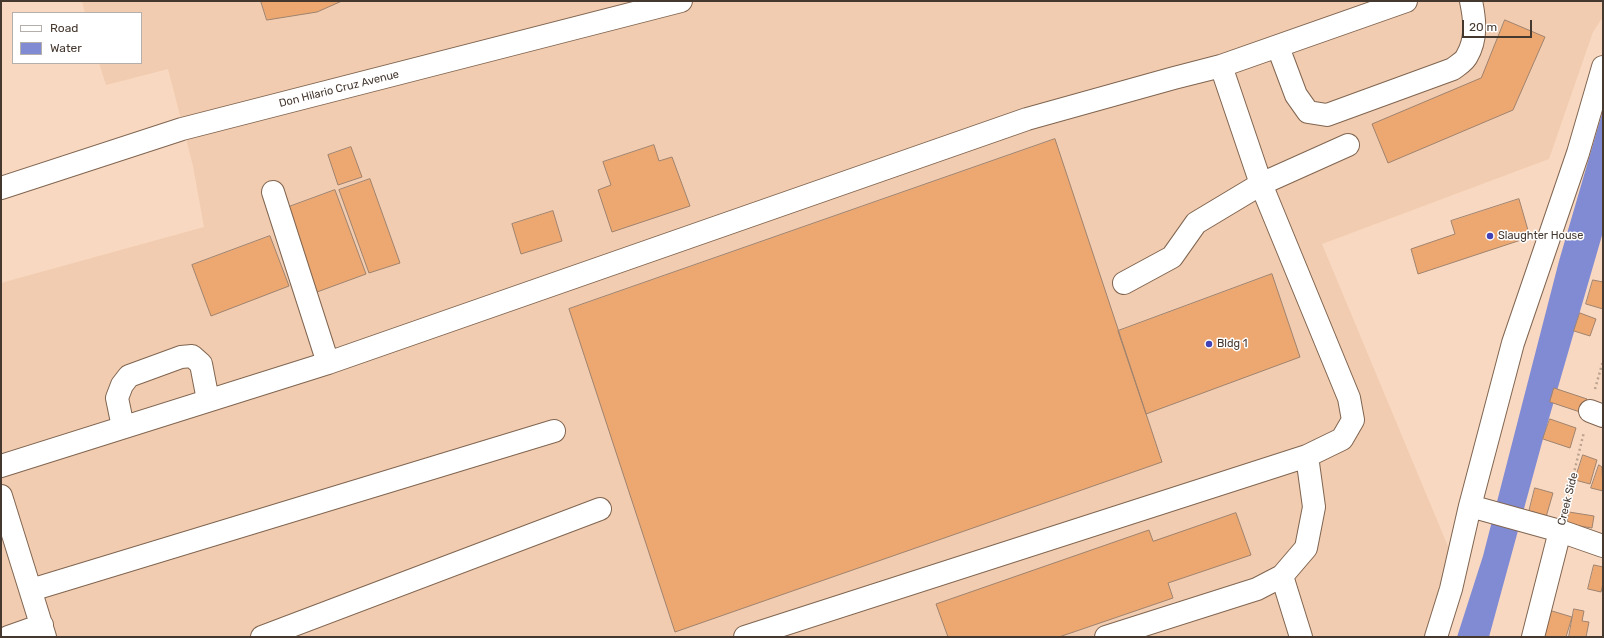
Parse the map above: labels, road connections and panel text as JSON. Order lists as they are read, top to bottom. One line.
{"streets":{"street":["Don Hilario Cruz Avenue","Creek Side"]},"places":["Slaughter House","Bldg 1"],"legend":["Road","Water"],"scale_bar":"20 m"}
